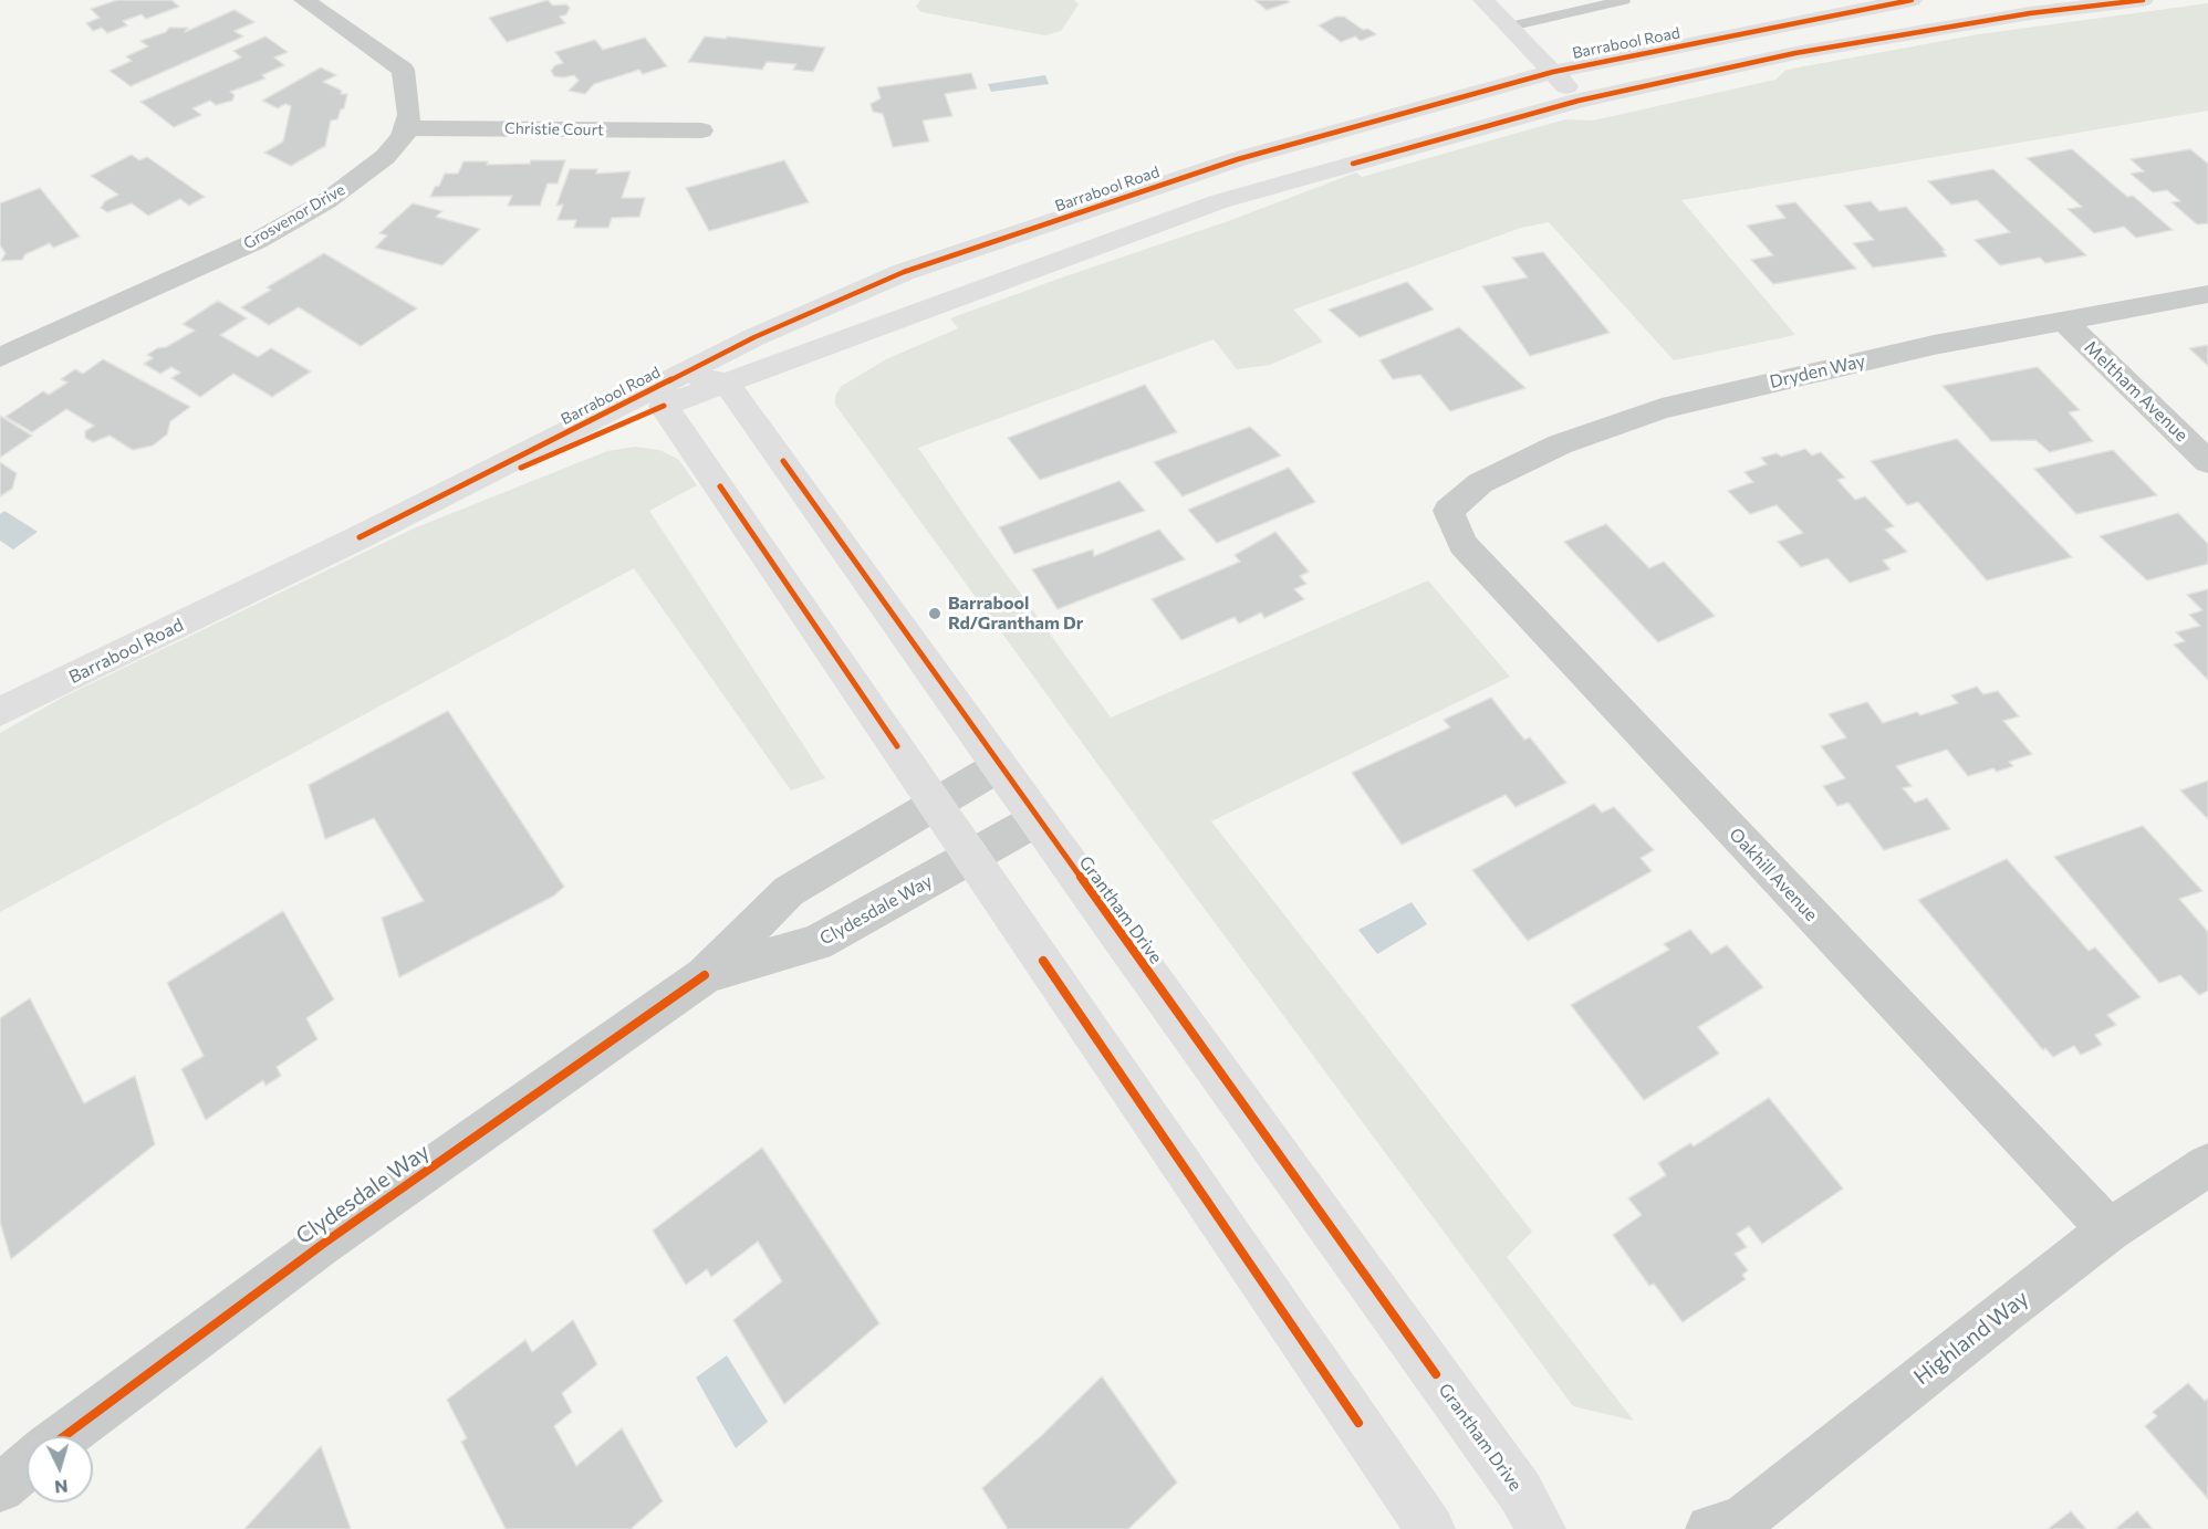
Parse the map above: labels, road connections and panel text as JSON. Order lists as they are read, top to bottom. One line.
{"streets":{"main road":["Barrabool Road","Grantham Drive"],"street":["Christie Court","Grosvenor Drive","Dryden Way","Meltham Avenue","Oakhill Avenue","Clydesdale Way","Highland Way"]},"crossings":[["Christie Court","Grosvenor Drive"],["Dryden Way","Meltham Avenue"],["Dryden Way","Oakhill Avenue"],["Oakhill Avenue","Highland Way"],["Clydesdale Way","Grantham Drive"]],"places":["Barrabool Rd/Grantham Dr"],"north":"bottom"}
